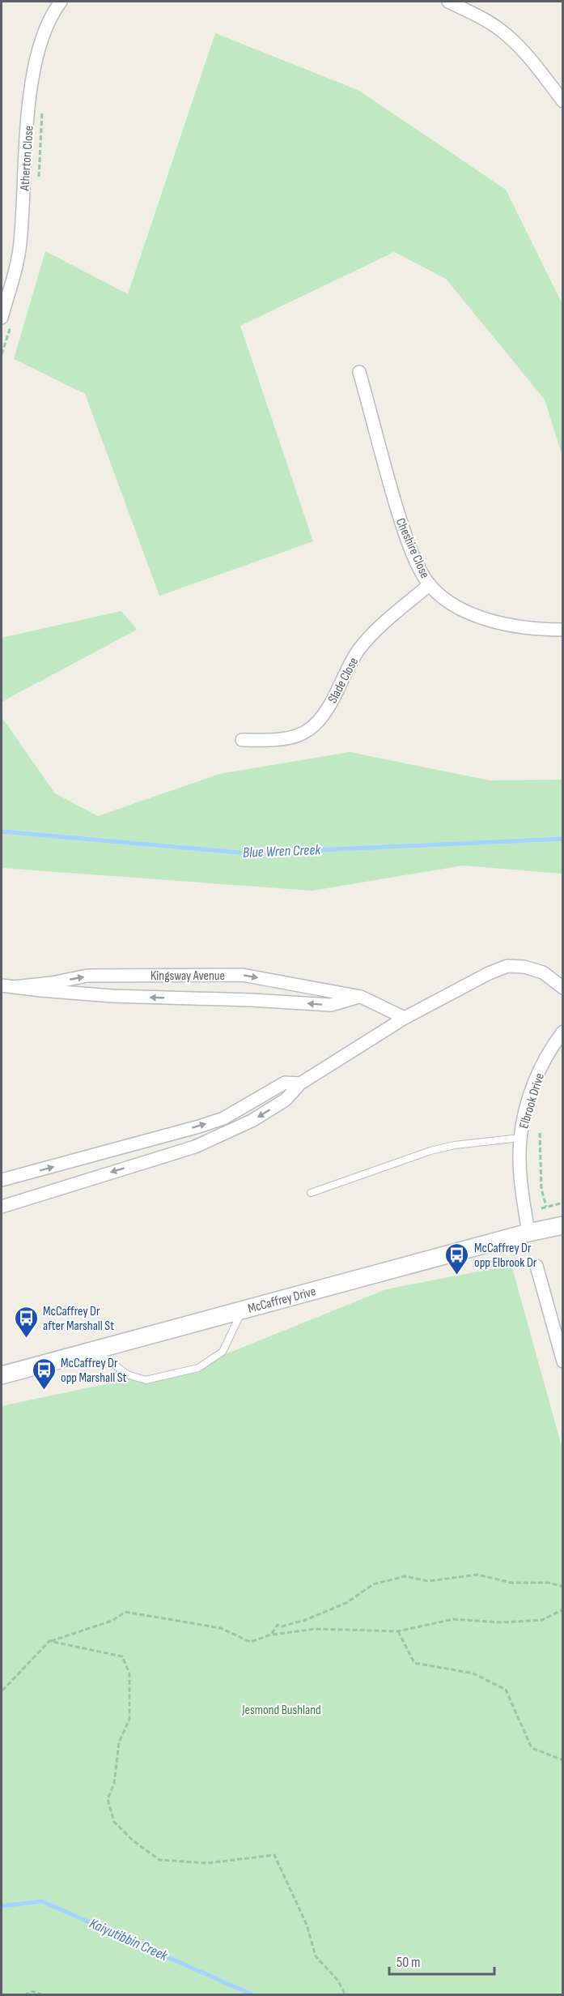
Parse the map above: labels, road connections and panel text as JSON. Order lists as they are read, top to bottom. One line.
{"streets":{"main road":["McCaffrey Drive"],"street":["Atherton Close","Cheshire Close","Slade Close","Kingsway Avenue","Elbrook Drive"]},"crossings":[["Cheshire Close","Slade Close"],["Elbrook Drive","McCaffrey Drive"]],"water":["Blue Wren Creek","Kaiyutibbin Creek"],"parks":["Jesmond Bushland"],"places":{"bus stop":["McCaffrey Dr opp Elbrook Dr","McCaffrey Dr after Marshall St","McCaffrey Dr opp Marshall St"]},"scale_bar":"50 m"}
